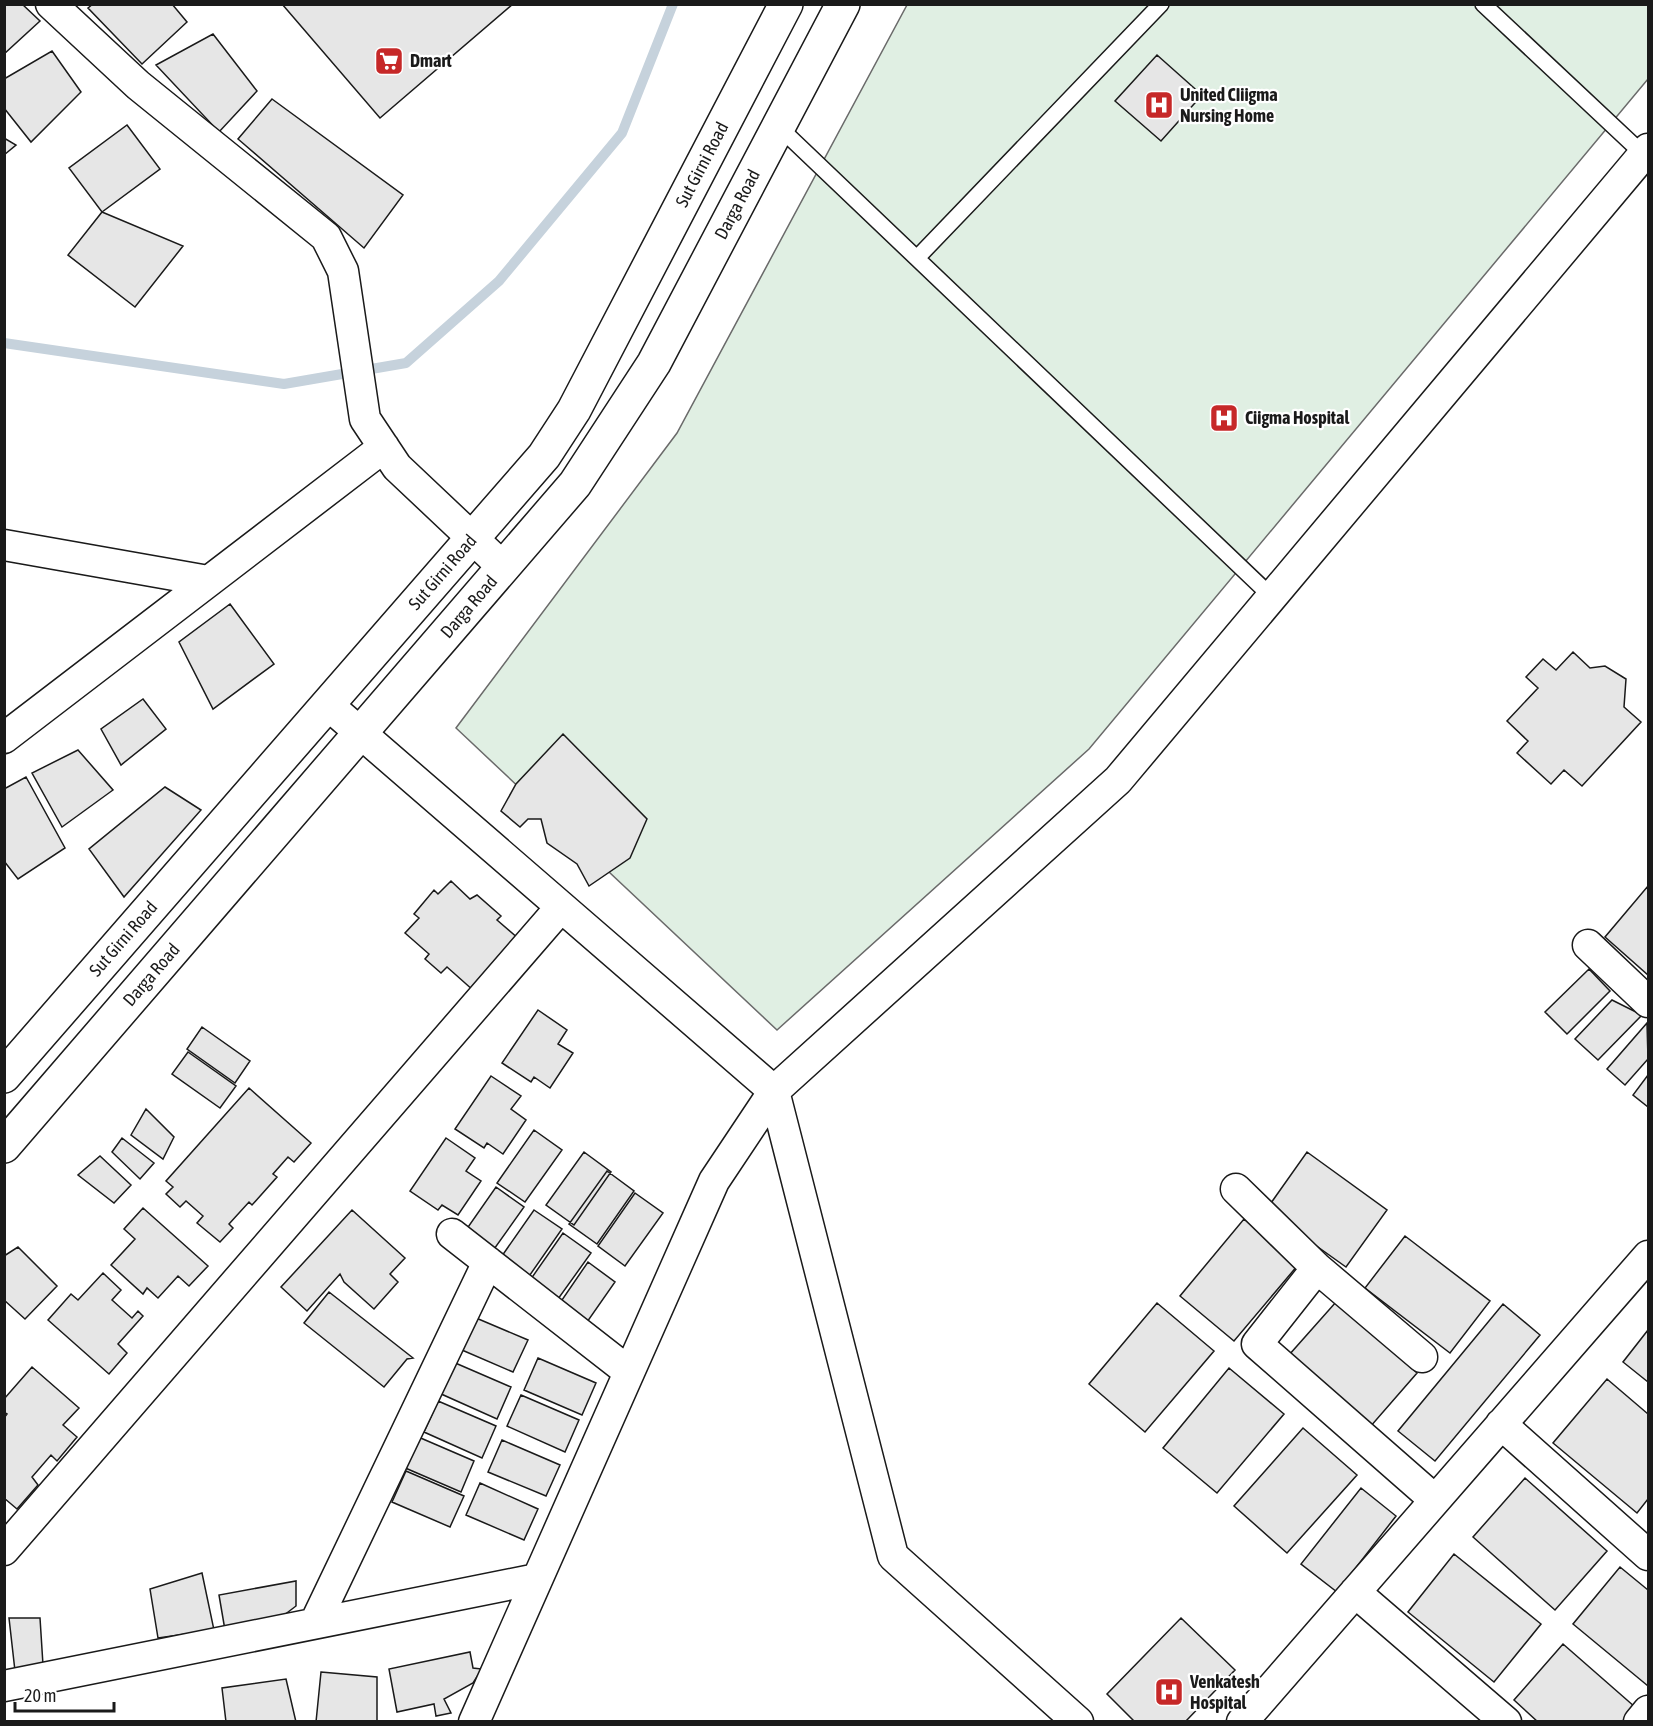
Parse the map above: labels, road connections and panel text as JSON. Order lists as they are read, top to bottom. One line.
{"streets":{"main road":["Sut Girni Road","Darga Road"]},"places":{"supermarket":["Dmart"],"hospital":["United CIiigma Nursing Home","Ciigma Hospital","Venkatesh Hospital"]},"scale_bar":"20 m"}
